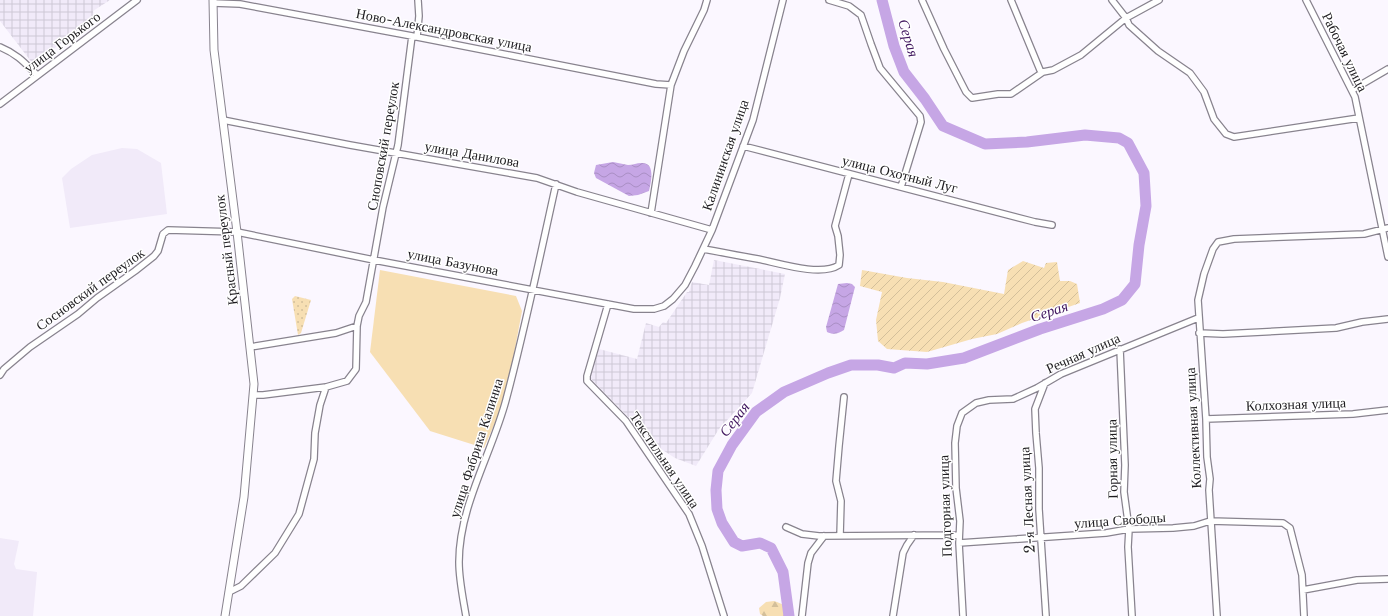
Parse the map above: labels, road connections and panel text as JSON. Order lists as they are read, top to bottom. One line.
{"streets":{"main road":["Красный переулок"],"street":["Ново-Александровская улица","улица Горького","Рабочая улица","Сноповский переулок","улица Данилова","Калининская улица","улица Охотный Луг","улица Базунова","Сосновский переулок","Речная улица","Колхозная улица","Коллективная улица","улица Фабрика Калиниа","Горная улица","Текстильная улица","2-я Лесная улица","Подгорная улица","улица Свободы"]},"crossings":[["Ново-Александровская улица","Сноповский переулок"],["Ново-Александровская улица","Красный переулок"],["Рабочая улица","Коллективная улица"],["Сноповский переулок","улица Данилова"],["Сноповский переулок","Красный переулок"],["Сноповский переулок","улица Базунова"],["улица Данилова","Калининская улица"],["улица Данилова","Красный переулок"],["улица Данилова","улица Фабрика Калиниа"],["Калининская улица","улица Охотный Луг"],["Калининская улица","улица Базунова"],["Красный переулок","улица Базунова"],["Красный переулок","Сосновский переулок"],["улица Базунова","Сосновский переулок"],["улица Базунова","улица Фабрика Калиниа"],["улица Базунова","Текстильная улица"],["Речная улица","Коллективная улица"],["Речная улица","Горная улица"],["Речная улица","2-я Лесная улица"],["Речная улица","Подгорная улица"],["Колхозная улица","Коллективная улица"],["Коллективная улица","улица Свободы"],["Горная улица","улица Свободы"],["2-я Лесная улица","улица Свободы"],["Подгорная улица","улица Свободы"]],"water":["Серая"]}
